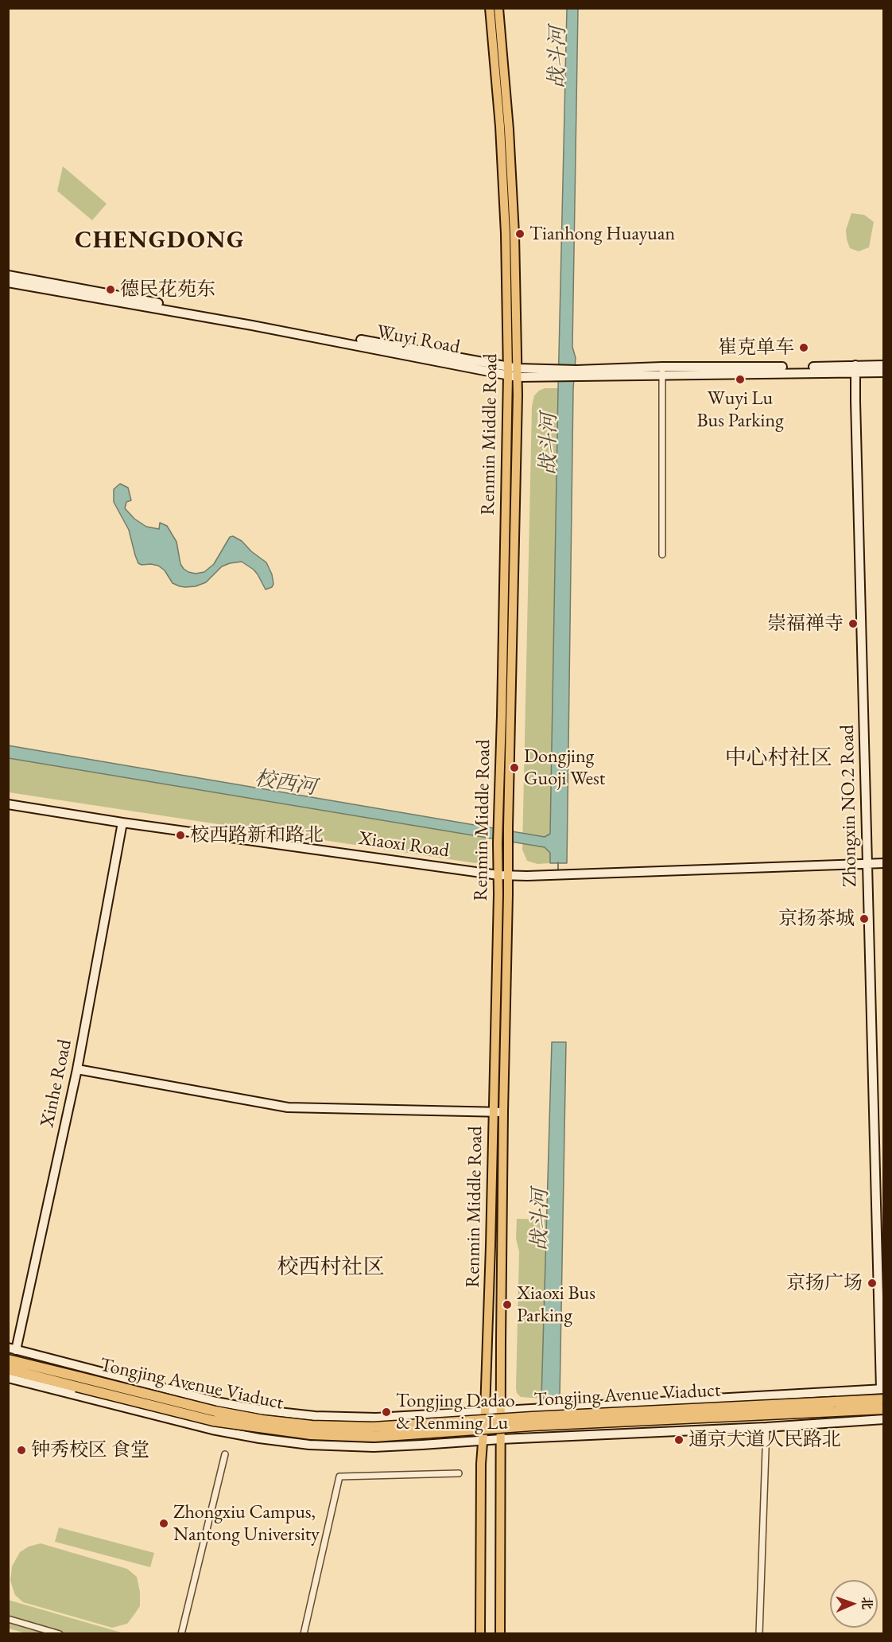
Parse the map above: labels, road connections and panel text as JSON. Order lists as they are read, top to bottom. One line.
{"streets":{"highway":["Tongjing Avenue Viaduct"],"main road":["Wuyi Road","Renmin Middle Road","Zhongxin NO.2 Road","Xiaoxi Road","Xinhe Road"]},"crossings":[["Wuyi Road","Renmin Middle Road"],["Wuyi Road","Zhongxin NO.2 Road"],["Renmin Middle Road","Xiaoxi Road"],["Zhongxin NO.2 Road","Xiaoxi Road"],["Xiaoxi Road","Xinhe Road"]],"districts":["CHENGDONG","中心村社区","校西村社区"],"water":["战斗河","校西河"],"places":["Tianhong Huayuan","德民花苑东","崔克单车","Wuyi Lu Bus Parking","崇福禅寺","Dongjing Guoji West","校西路新和路北","京扬茶城","京扬广场","Xiaoxi Bus Parking","Tongjing Dadao & Renming Lu","通京大道人民路北","钟秀校区 食堂","Zhongxiu Campus, Nantong University"],"north":"right"}
